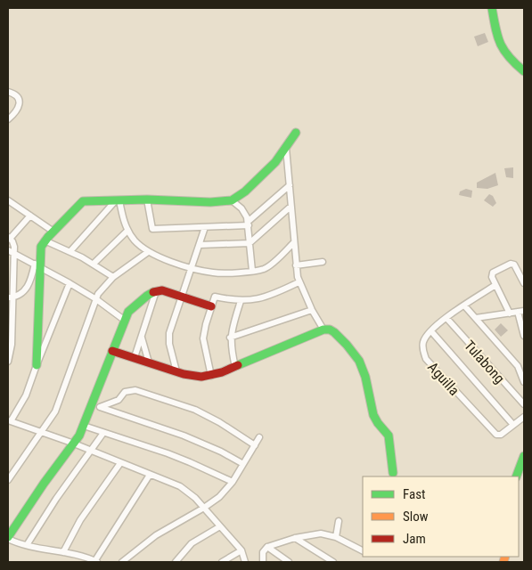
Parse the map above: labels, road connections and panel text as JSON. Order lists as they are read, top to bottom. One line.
{"streets":{"street":["Tulabong","Aguilla"]},"crossings":[["Tulabong","Aguilla"]],"legend":["Fast","Slow","Jam"]}
